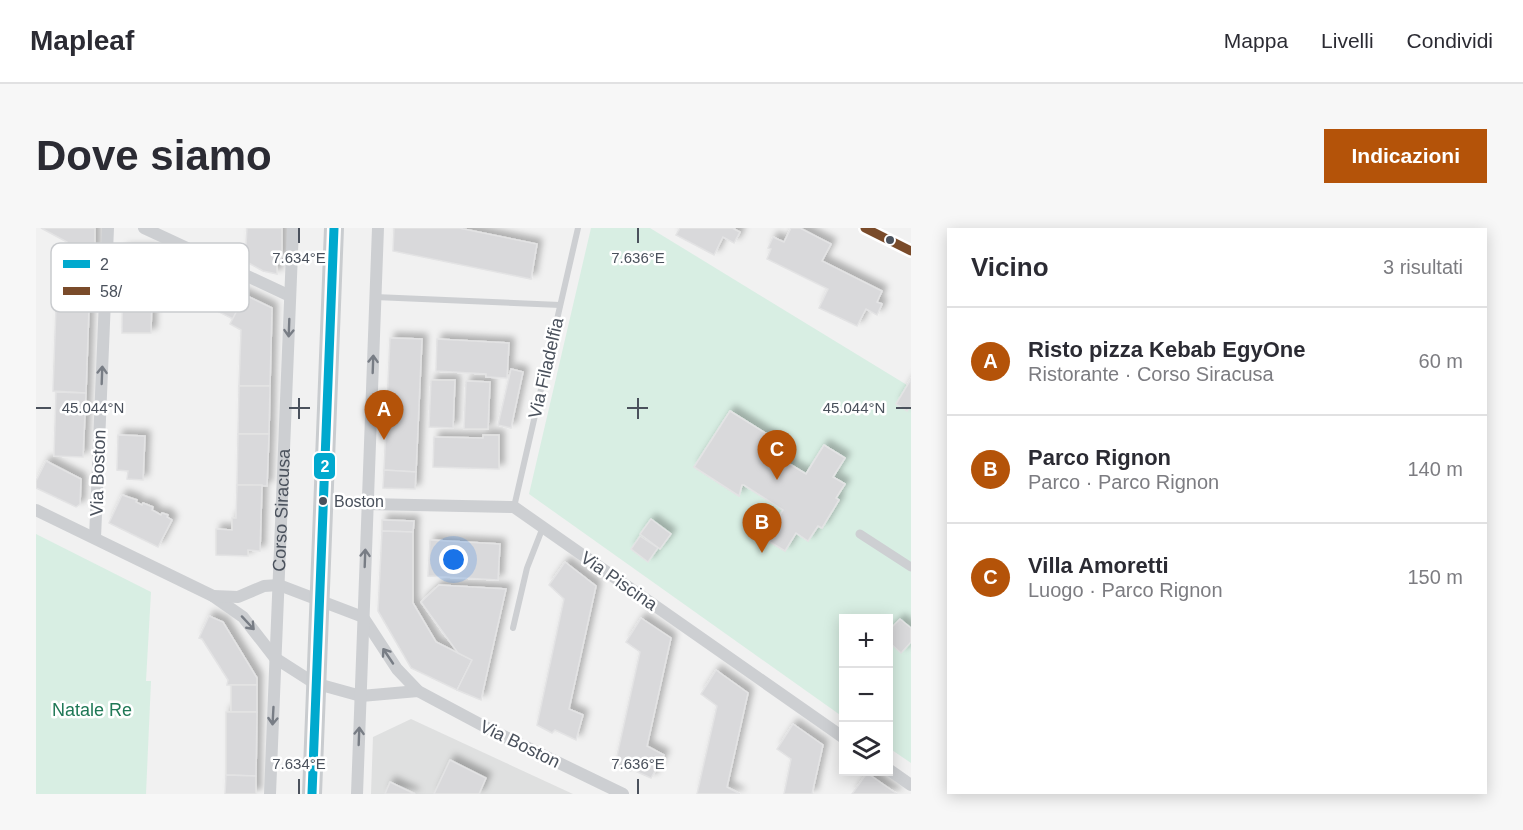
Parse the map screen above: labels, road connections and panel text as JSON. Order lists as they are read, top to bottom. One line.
{"streets":{"street":["Via Boston","Corso Siracusa","Via Piscina"],"lane":["Via Filadelfia"]},"crossings":[["Via Filadelfia","Via Piscina"],["Via Boston","Corso Siracusa"]],"parks":["Natale Re"],"places":["Boston"],"lines":["transit line 2","transit line 58/"],"legend":["2","58/"],"page":{"header":"Mapleaf","nav":["Mappa","Livelli","Condividi"],"buttons":"Indicazioni","title":"Dove siamo","heading":["Vicino","3 risultati"],"list":[{"mark":"A","name":"Risto pizza Kebab EgyOne","note":"Ristorante · Corso Siracusa","value":"60 m"},{"mark":"B","name":"Parco Rignon","note":"Parco · Parco Rignon","value":"140 m"},{"mark":"C","name":"Villa Amoretti","note":"Luogo · Parco Rignon","value":"150 m"}],"pins":["A","C","B"],"map_buttons":["+","−"]},"coordinates":["7.634°E","7.636°E","45.044°N"]}
